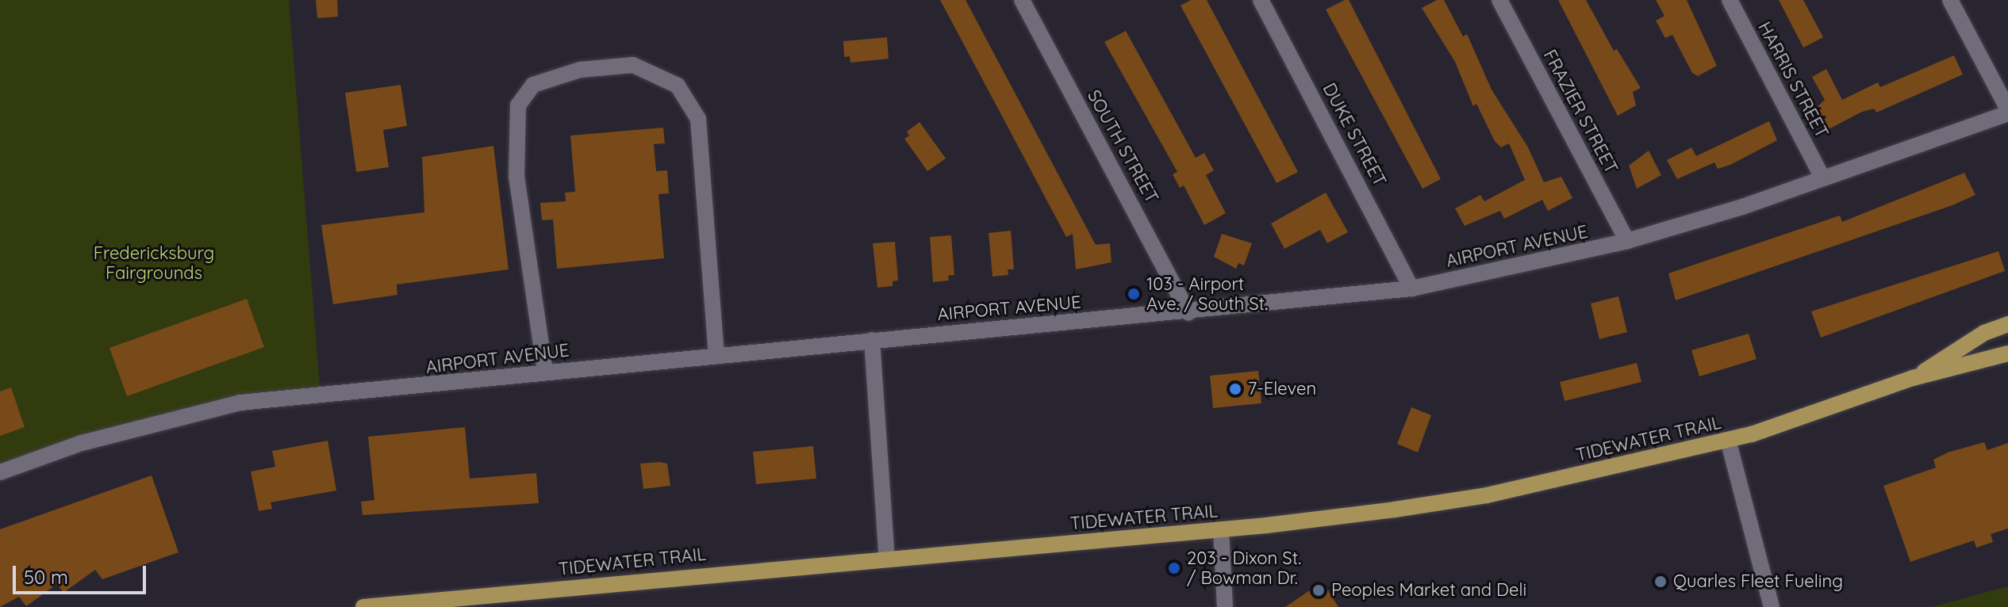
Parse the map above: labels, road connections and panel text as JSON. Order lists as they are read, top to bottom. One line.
{"streets":{"main road":["TIDEWATER TRAIL"],"street":["HARRIS STREET","FRAZIER STREET","DUKE STREET","SOUTH STREET","AIRPORT AVENUE"]},"crossings":[["HARRIS STREET","AIRPORT AVENUE"],["FRAZIER STREET","AIRPORT AVENUE"],["DUKE STREET","AIRPORT AVENUE"],["SOUTH STREET","AIRPORT AVENUE"]],"parks":["Fredericksburg Fairgrounds"],"places":["103 - Airport Ave. / South St.","7-Eleven","203 - Dixon St. / Bowman Dr.","Quarles Fleet Fueling","Peoples Market and Deli"],"scale_bar":"50 m"}
